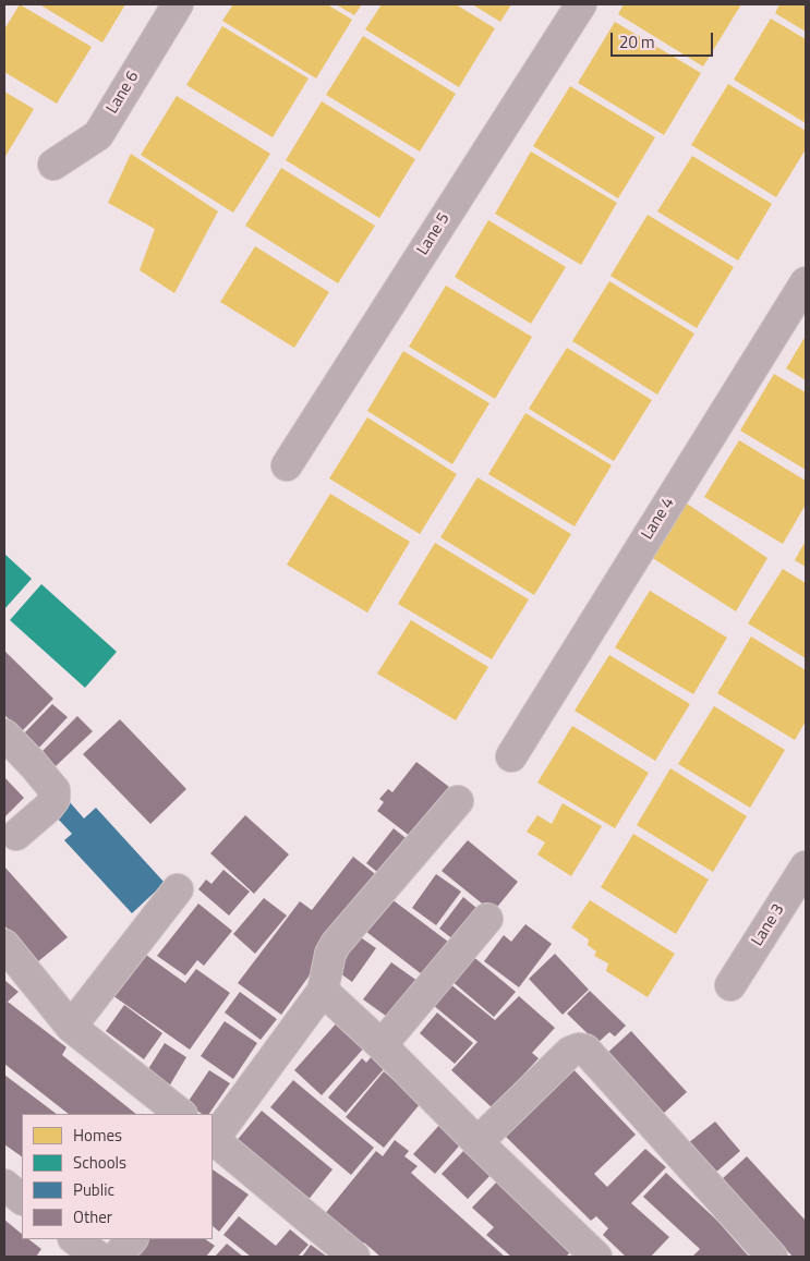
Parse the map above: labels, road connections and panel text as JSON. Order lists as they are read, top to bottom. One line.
{"streets":{"street":["Lane 6","Lane 5","Lane 4","Lane 3"]},"legend":["Homes","Schools","Public","Other"],"scale_bar":"20 m"}
